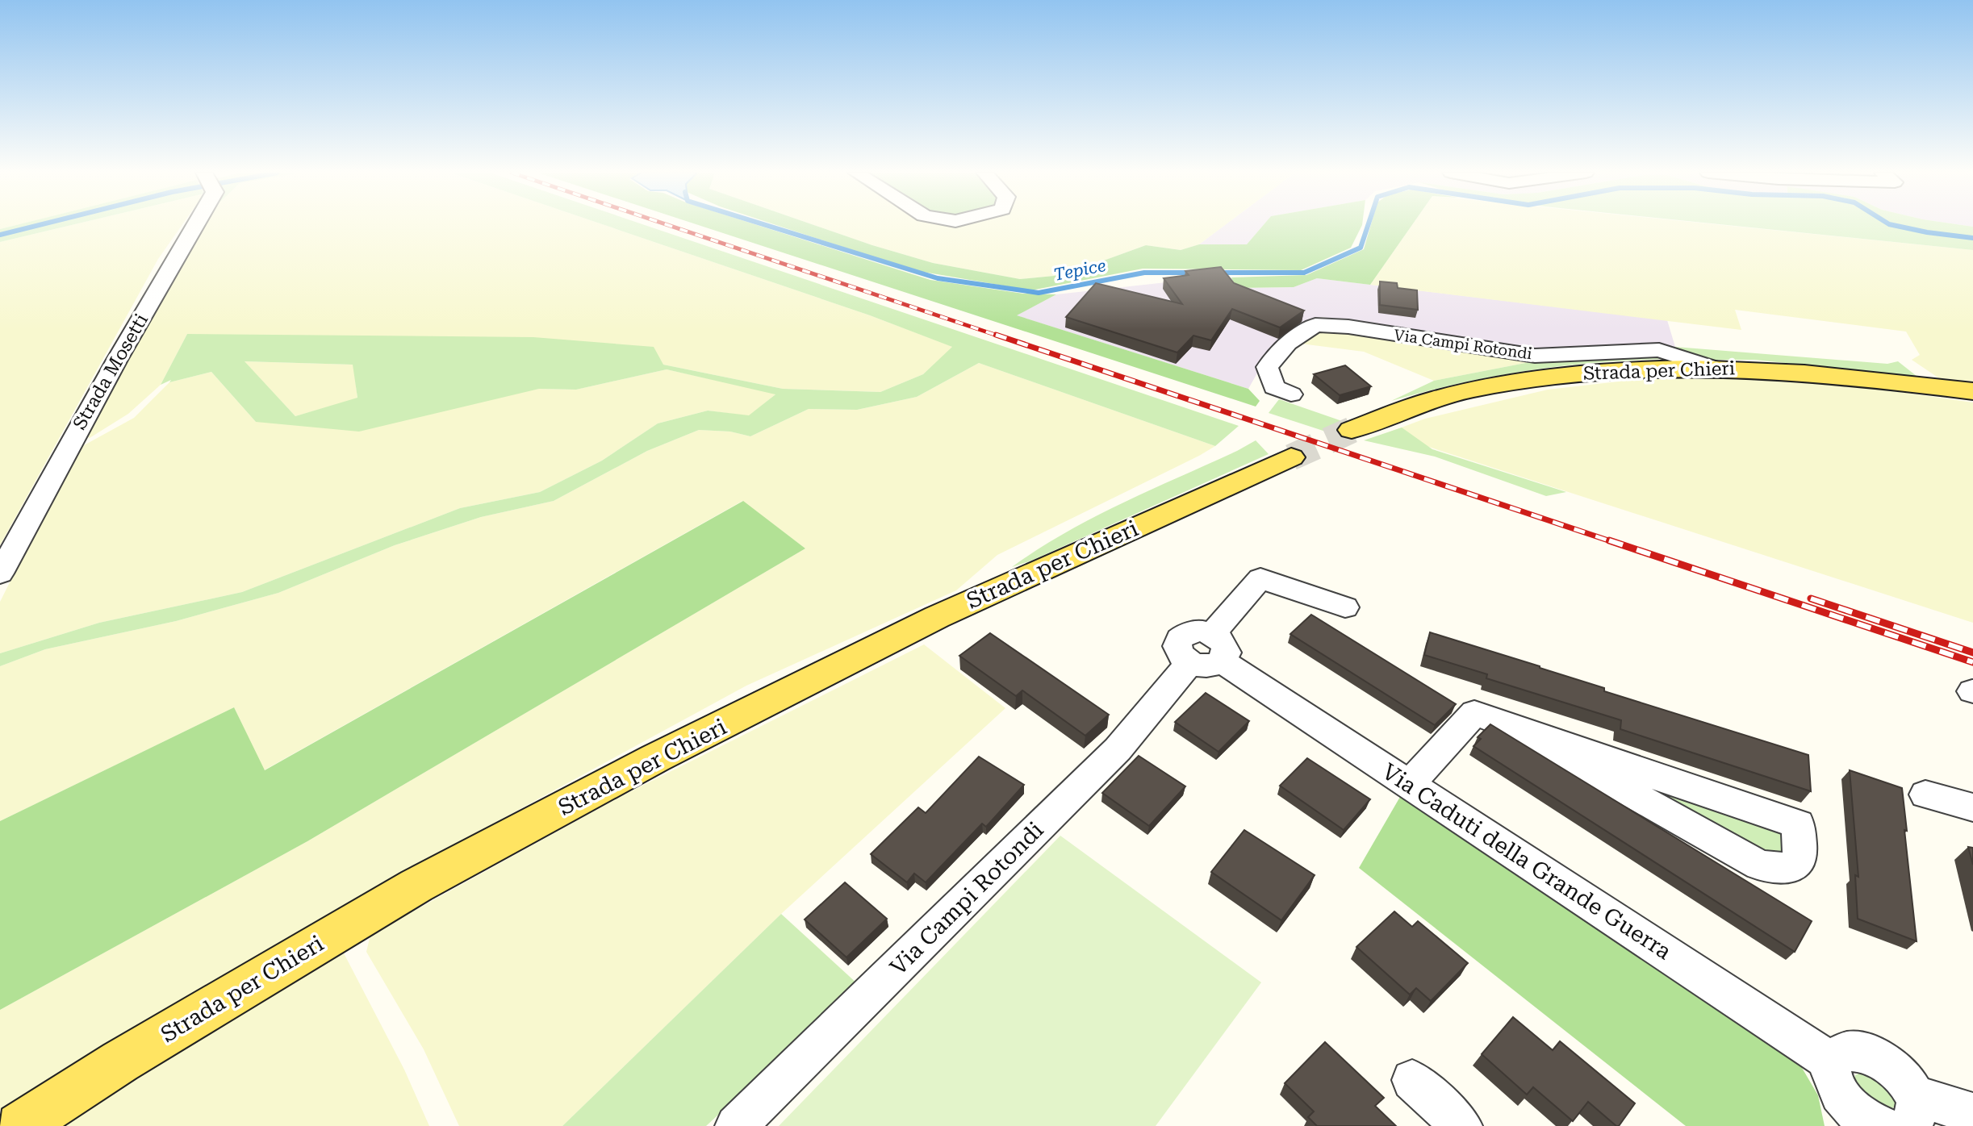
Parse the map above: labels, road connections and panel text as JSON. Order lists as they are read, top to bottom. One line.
{"streets":{"main road":["Strada per Chieri"],"street":["Via Campi Rotondi","Strada Mosetti","Via Caduti della Grande Guerra"]},"crossings":[["Via Campi Rotondi","Strada per Chieri"],["Via Campi Rotondi","Via Caduti della Grande Guerra"]],"water":["Tepice"]}
